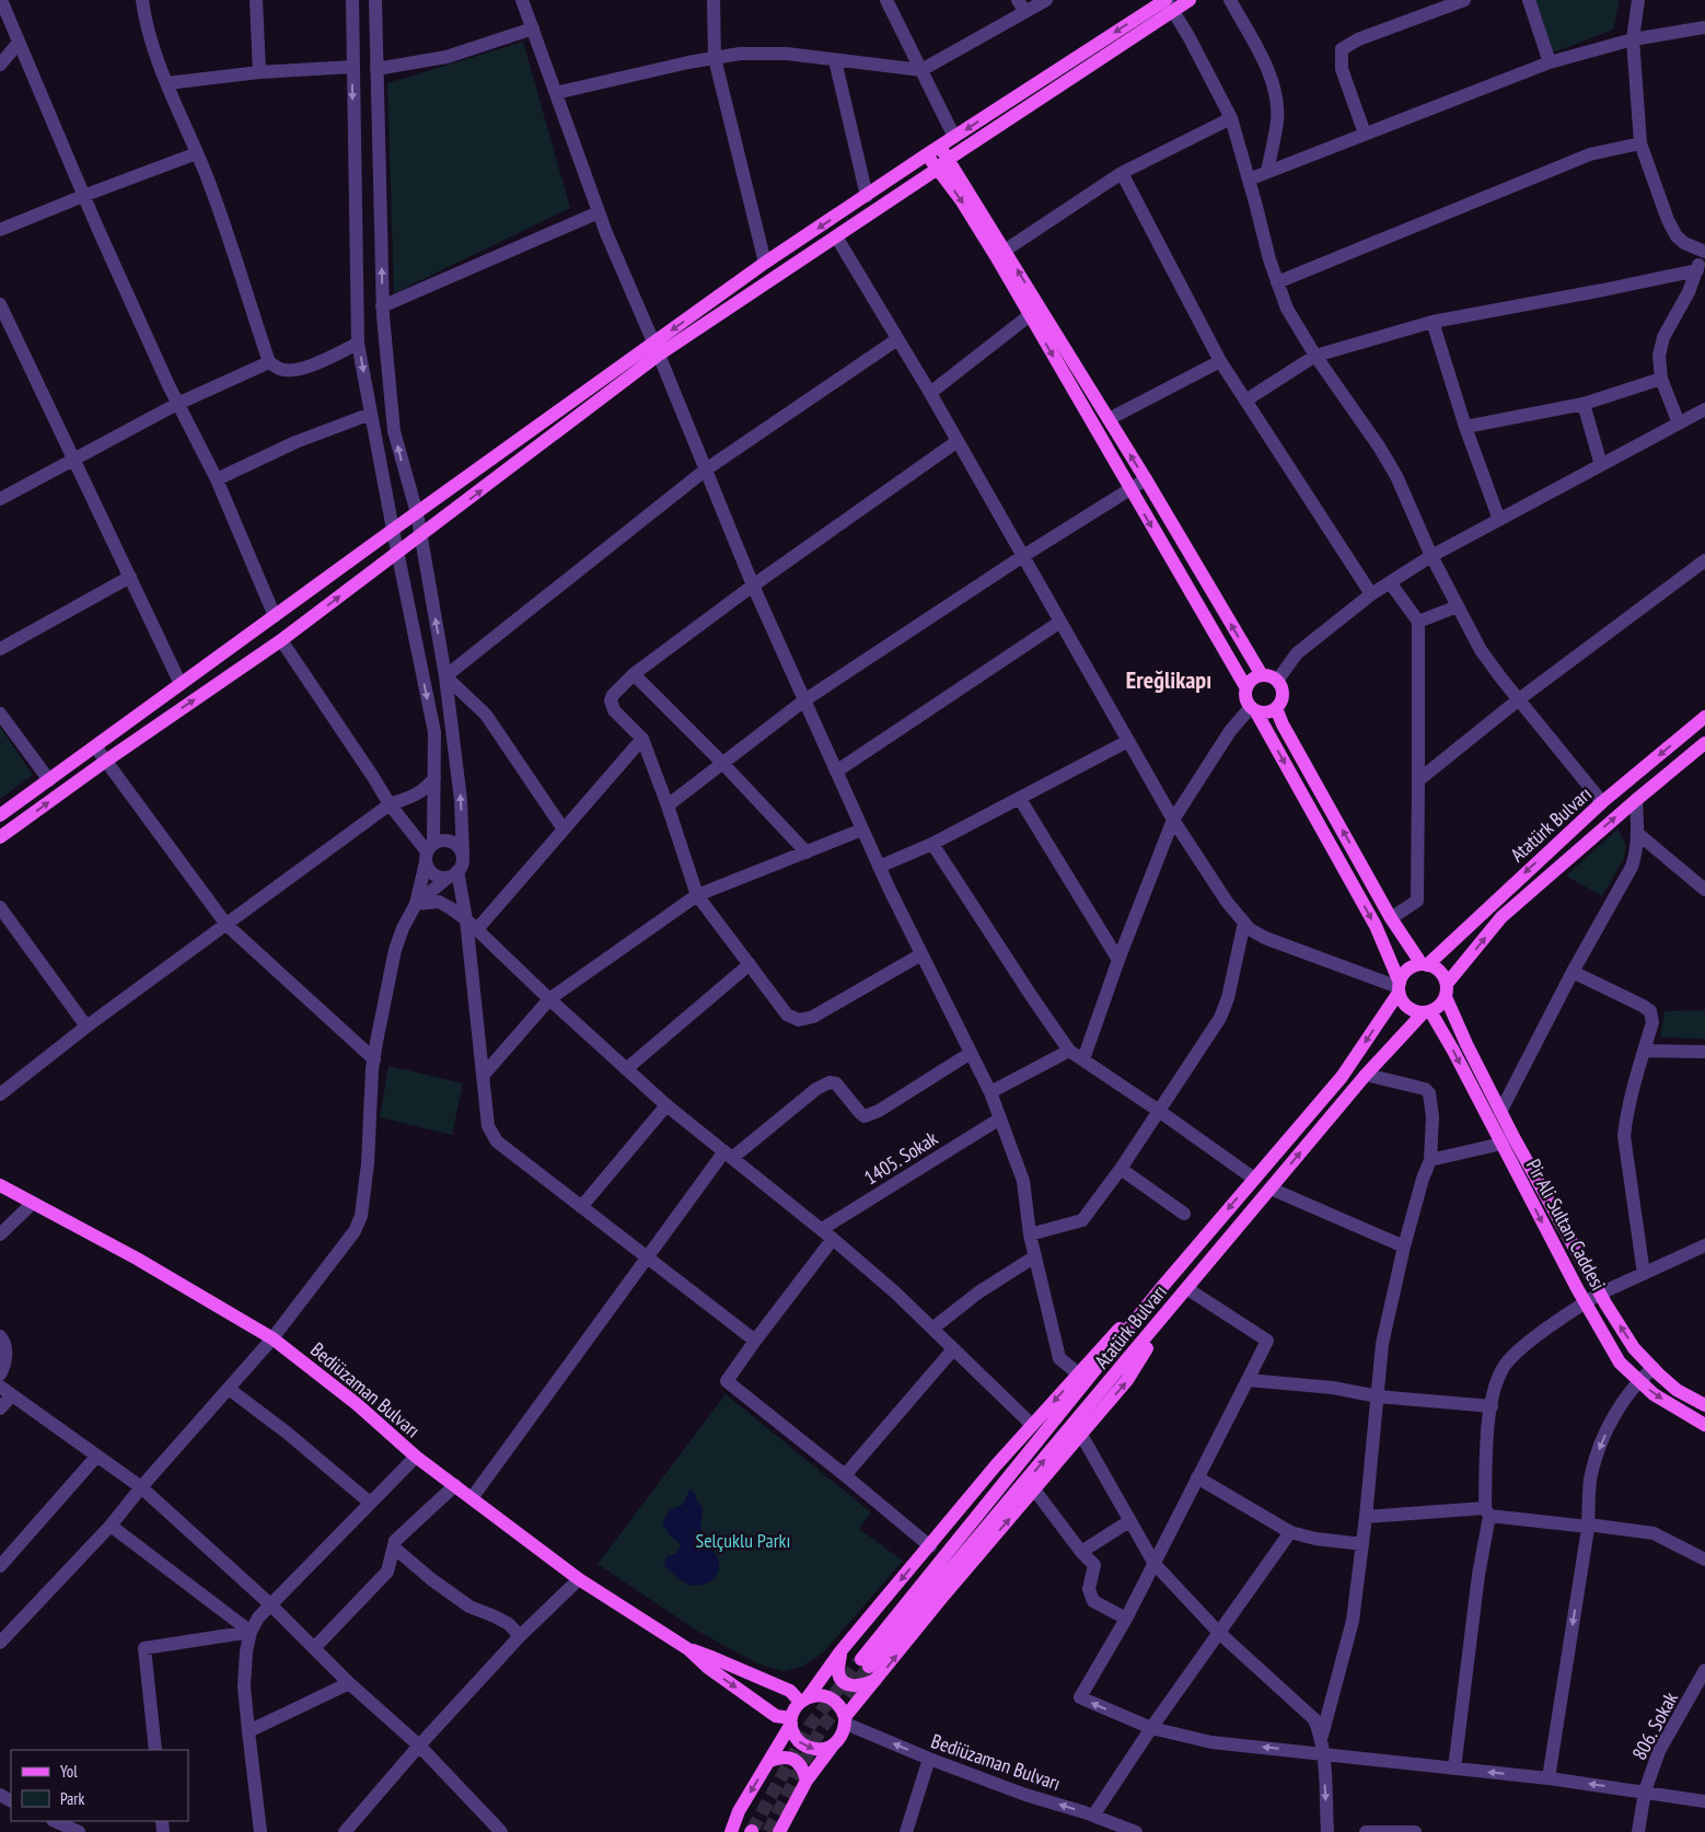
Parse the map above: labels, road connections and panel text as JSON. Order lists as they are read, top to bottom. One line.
{"streets":{"main road":["Atatürk Bulvarı","Pir Ali Sultan Caddesi","Bediüzaman Bulvarı"],"street":["1405. Sokak","806. Sokak"]},"districts":["Ereğlikapı"],"parks":["Selçuklu Parkı"],"legend":["Yol","Park"]}
